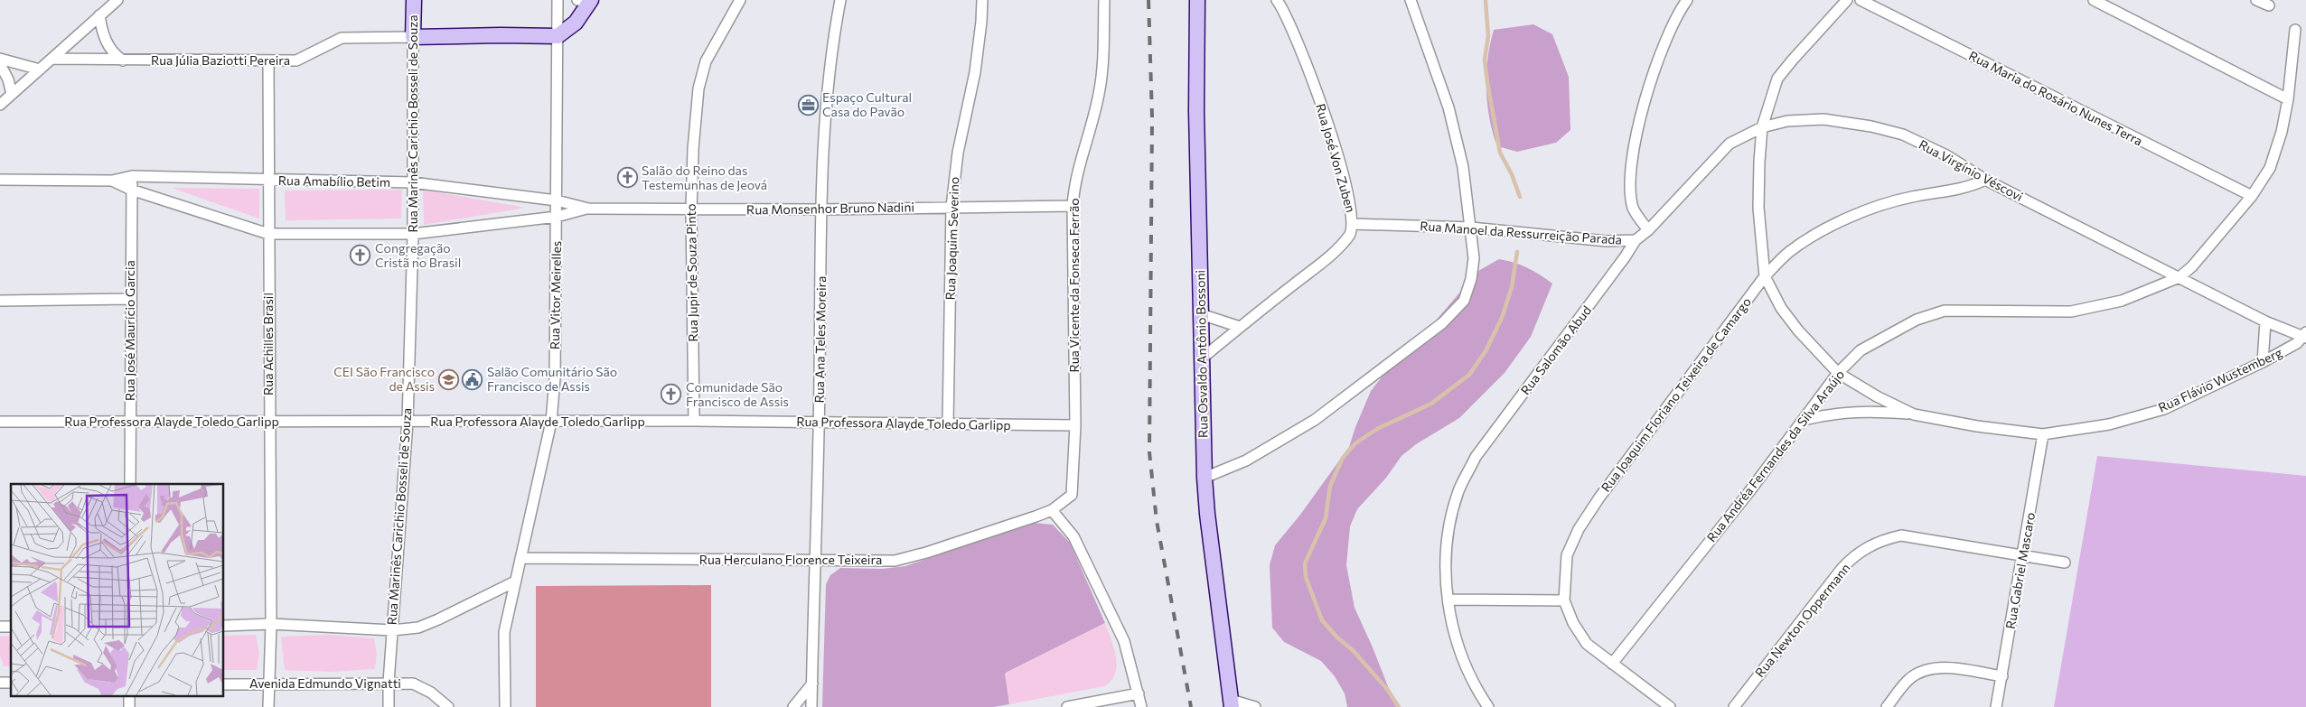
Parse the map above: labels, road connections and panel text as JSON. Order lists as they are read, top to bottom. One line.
{"streets":{"street":["Rua Júlia Baziotti Pereira","Rua Maria do Rosário Nunes Terra","Rua Marinês Carichio Bosseli de Souza","Rua José Von Zuben","Rua Virgínio Véscovi","Rua Amabílio Betim","Rua Monsenhor Bruno Nadini","Rua Manoel da Ressurreição Parada","Rua Joaquim Severino","Rua Jupir de Souza Pinto","Rua Vicente da Fonseca Ferrão","Rua Vitor Meirelles","Rua José Maurício Garcia","Rua Ana Teles Moreira","Rua Achilles Brasil","Rua Salomão Abud","Rua Osvaldo Antônio Bossoni","Rua Flávio Wustemberg","Rua Joaquim Floriano Teixeira de Camargo","Rua Professora Alayde Toledo Garlipp","Rua Andréa Fernandes da Silva Araújo","Rua Herculano Florence Teixeira","Rua Gabriel Mascaro","Rua Newton Oppermann","Avenida Edmundo Vignatti"]},"crossings":[["Rua Júlia Baziotti Pereira","Rua Marinês Carichio Bosseli de Souza"],["Rua Júlia Baziotti Pereira","Rua Vitor Meirelles"],["Rua Júlia Baziotti Pereira","Rua Achilles Brasil"],["Rua Maria do Rosário Nunes Terra","Rua Andréa Fernandes da Silva Araújo"],["Rua Marinês Carichio Bosseli de Souza","Rua Amabílio Betim"],["Rua Marinês Carichio Bosseli de Souza","Rua Monsenhor Bruno Nadini"],["Rua Marinês Carichio Bosseli de Souza","Rua Professora Alayde Toledo Garlipp"],["Rua Marinês Carichio Bosseli de Souza","Avenida Edmundo Vignatti"],["Rua José Von Zuben","Rua Manoel da Ressurreição Parada"],["Rua José Von Zuben","Rua Osvaldo Antônio Bossoni"],["Rua Virgínio Véscovi","Rua Salomão Abud"],["Rua Virgínio Véscovi","Rua Flávio Wustemberg"],["Rua Virgínio Véscovi","Rua Joaquim Floriano Teixeira de Camargo"],["Rua Virgínio Véscovi","Rua Andréa Fernandes da Silva Araújo"],["Rua Amabílio Betim","Rua Monsenhor Bruno Nadini"],["Rua Amabílio Betim","Rua Vitor Meirelles"],["Rua Amabílio Betim","Rua José Maurício Garcia"],["Rua Amabílio Betim","Rua Achilles Brasil"],["Rua Monsenhor Bruno Nadini","Rua Joaquim Severino"],["Rua Monsenhor Bruno Nadini","Rua Jupir de Souza Pinto"],["Rua Monsenhor Bruno Nadini","Rua Vicente da Fonseca Ferrão"],["Rua Monsenhor Bruno Nadini","Rua Vitor Meirelles"],["Rua Monsenhor Bruno Nadini","Rua José Maurício Garcia"],["Rua Monsenhor Bruno Nadini","Rua Ana Teles Moreira"],["Rua Monsenhor Bruno Nadini","Rua Achilles Brasil"],["Rua Manoel da Ressurreição Parada","Rua Salomão Abud"],["Rua Joaquim Severino","Rua Professora Alayde Toledo Garlipp"],["Rua Jupir de Souza Pinto","Rua Professora Alayde Toledo Garlipp"],["Rua Vicente da Fonseca Ferrão","Rua Professora Alayde Toledo Garlipp"],["Rua Vicente da Fonseca Ferrão","Rua Herculano Florence Teixeira"],["Rua Vitor Meirelles","Rua Professora Alayde Toledo Garlipp"],["Rua Vitor Meirelles","Rua Herculano Florence Teixeira"],["Rua José Maurício Garcia","Rua Professora Alayde Toledo Garlipp"],["Rua Ana Teles Moreira","Rua Professora Alayde Toledo Garlipp"],["Rua Ana Teles Moreira","Rua Herculano Florence Teixeira"],["Rua Achilles Brasil","Rua Professora Alayde Toledo Garlipp"],["Rua Achilles Brasil","Avenida Edmundo Vignatti"],["Rua Flávio Wustemberg","Rua Joaquim Floriano Teixeira de Camargo"],["Rua Flávio Wustemberg","Rua Andréa Fernandes da Silva Araújo"],["Rua Flávio Wustemberg","Rua Gabriel Mascaro"],["Rua Joaquim Floriano Teixeira de Camargo","Rua Andréa Fernandes da Silva Araújo"],["Rua Gabriel Mascaro","Rua Newton Oppermann"]],"places":{"office":["Espaço Cultural Casa do Pavão"],"church":["Salão do Reino das Testemunhas de Jeová","Congregação Cristã no Brasil","Comunidade São Francisco de Assis"],"school or university":["CEI São Francisco de Assis"],"public building":["Salão Comunitário São Francisco de Assis"]}}
